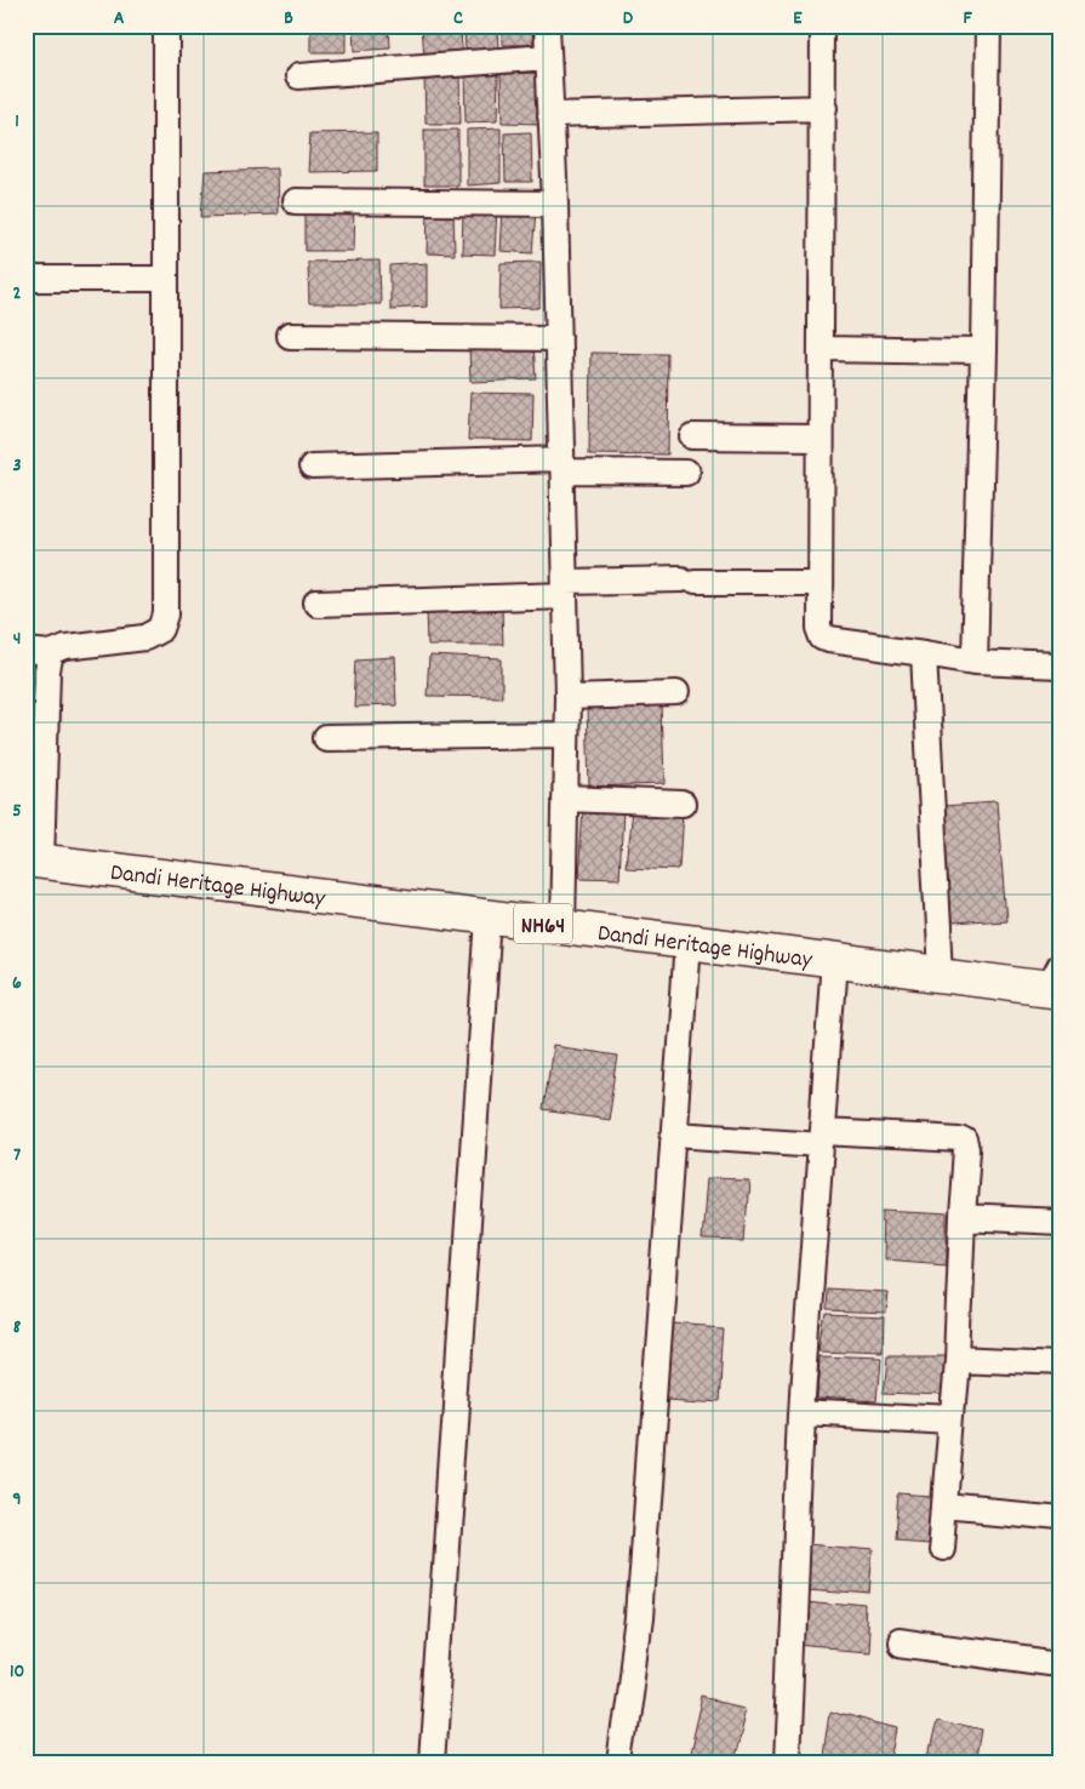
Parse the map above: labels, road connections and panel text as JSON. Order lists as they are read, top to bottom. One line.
{"streets":{"highway":["Dandi Heritage Highway","NH64"]},"grid":{"columns":["A","B","C","D","E","F"],"rows":["1","2","3","4","5","6","7","8","9","10"]}}
